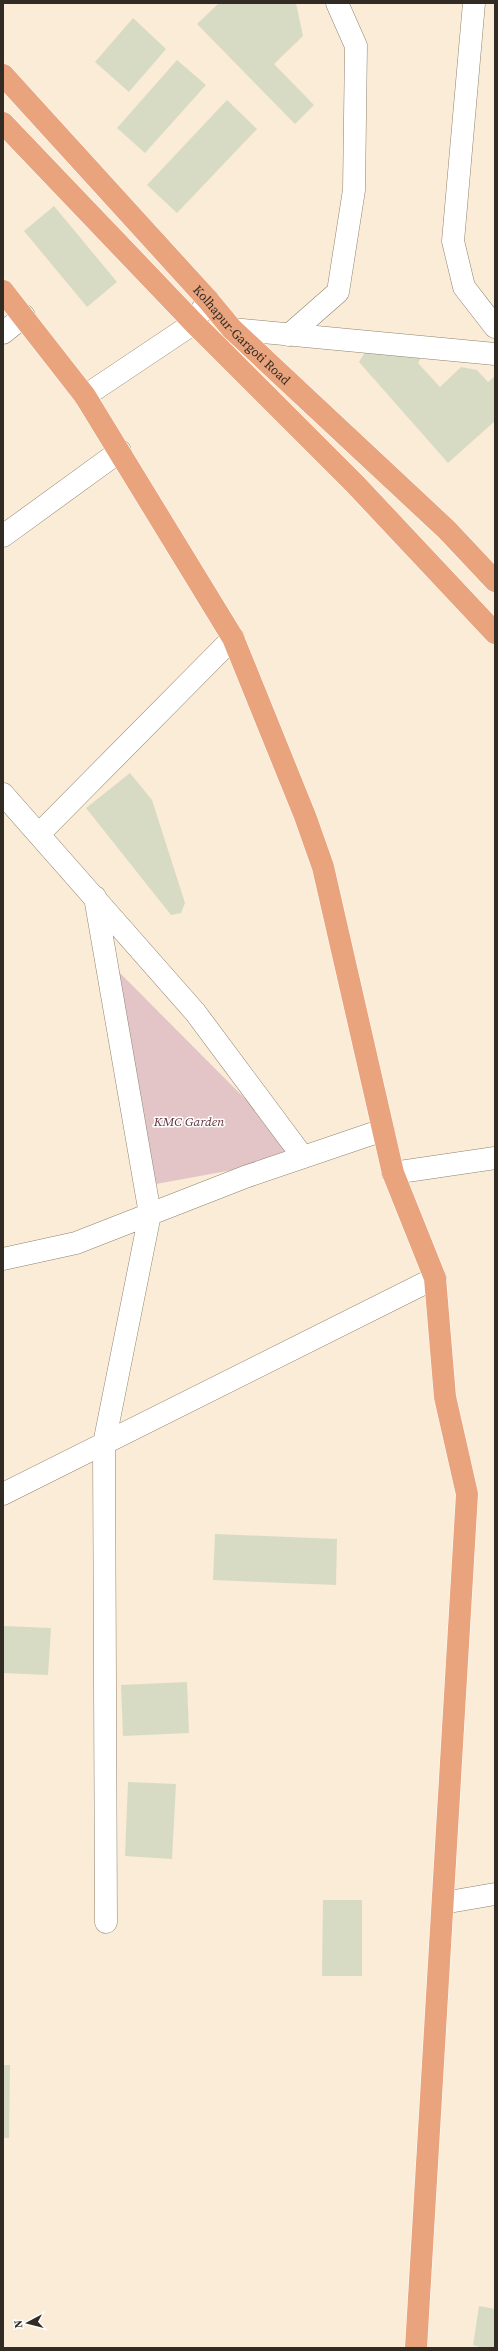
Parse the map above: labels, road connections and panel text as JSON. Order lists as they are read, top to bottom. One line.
{"streets":{"main road":["Kolhapur-Gargoti Road"]},"parks":["KMC Garden"],"north":"left"}
